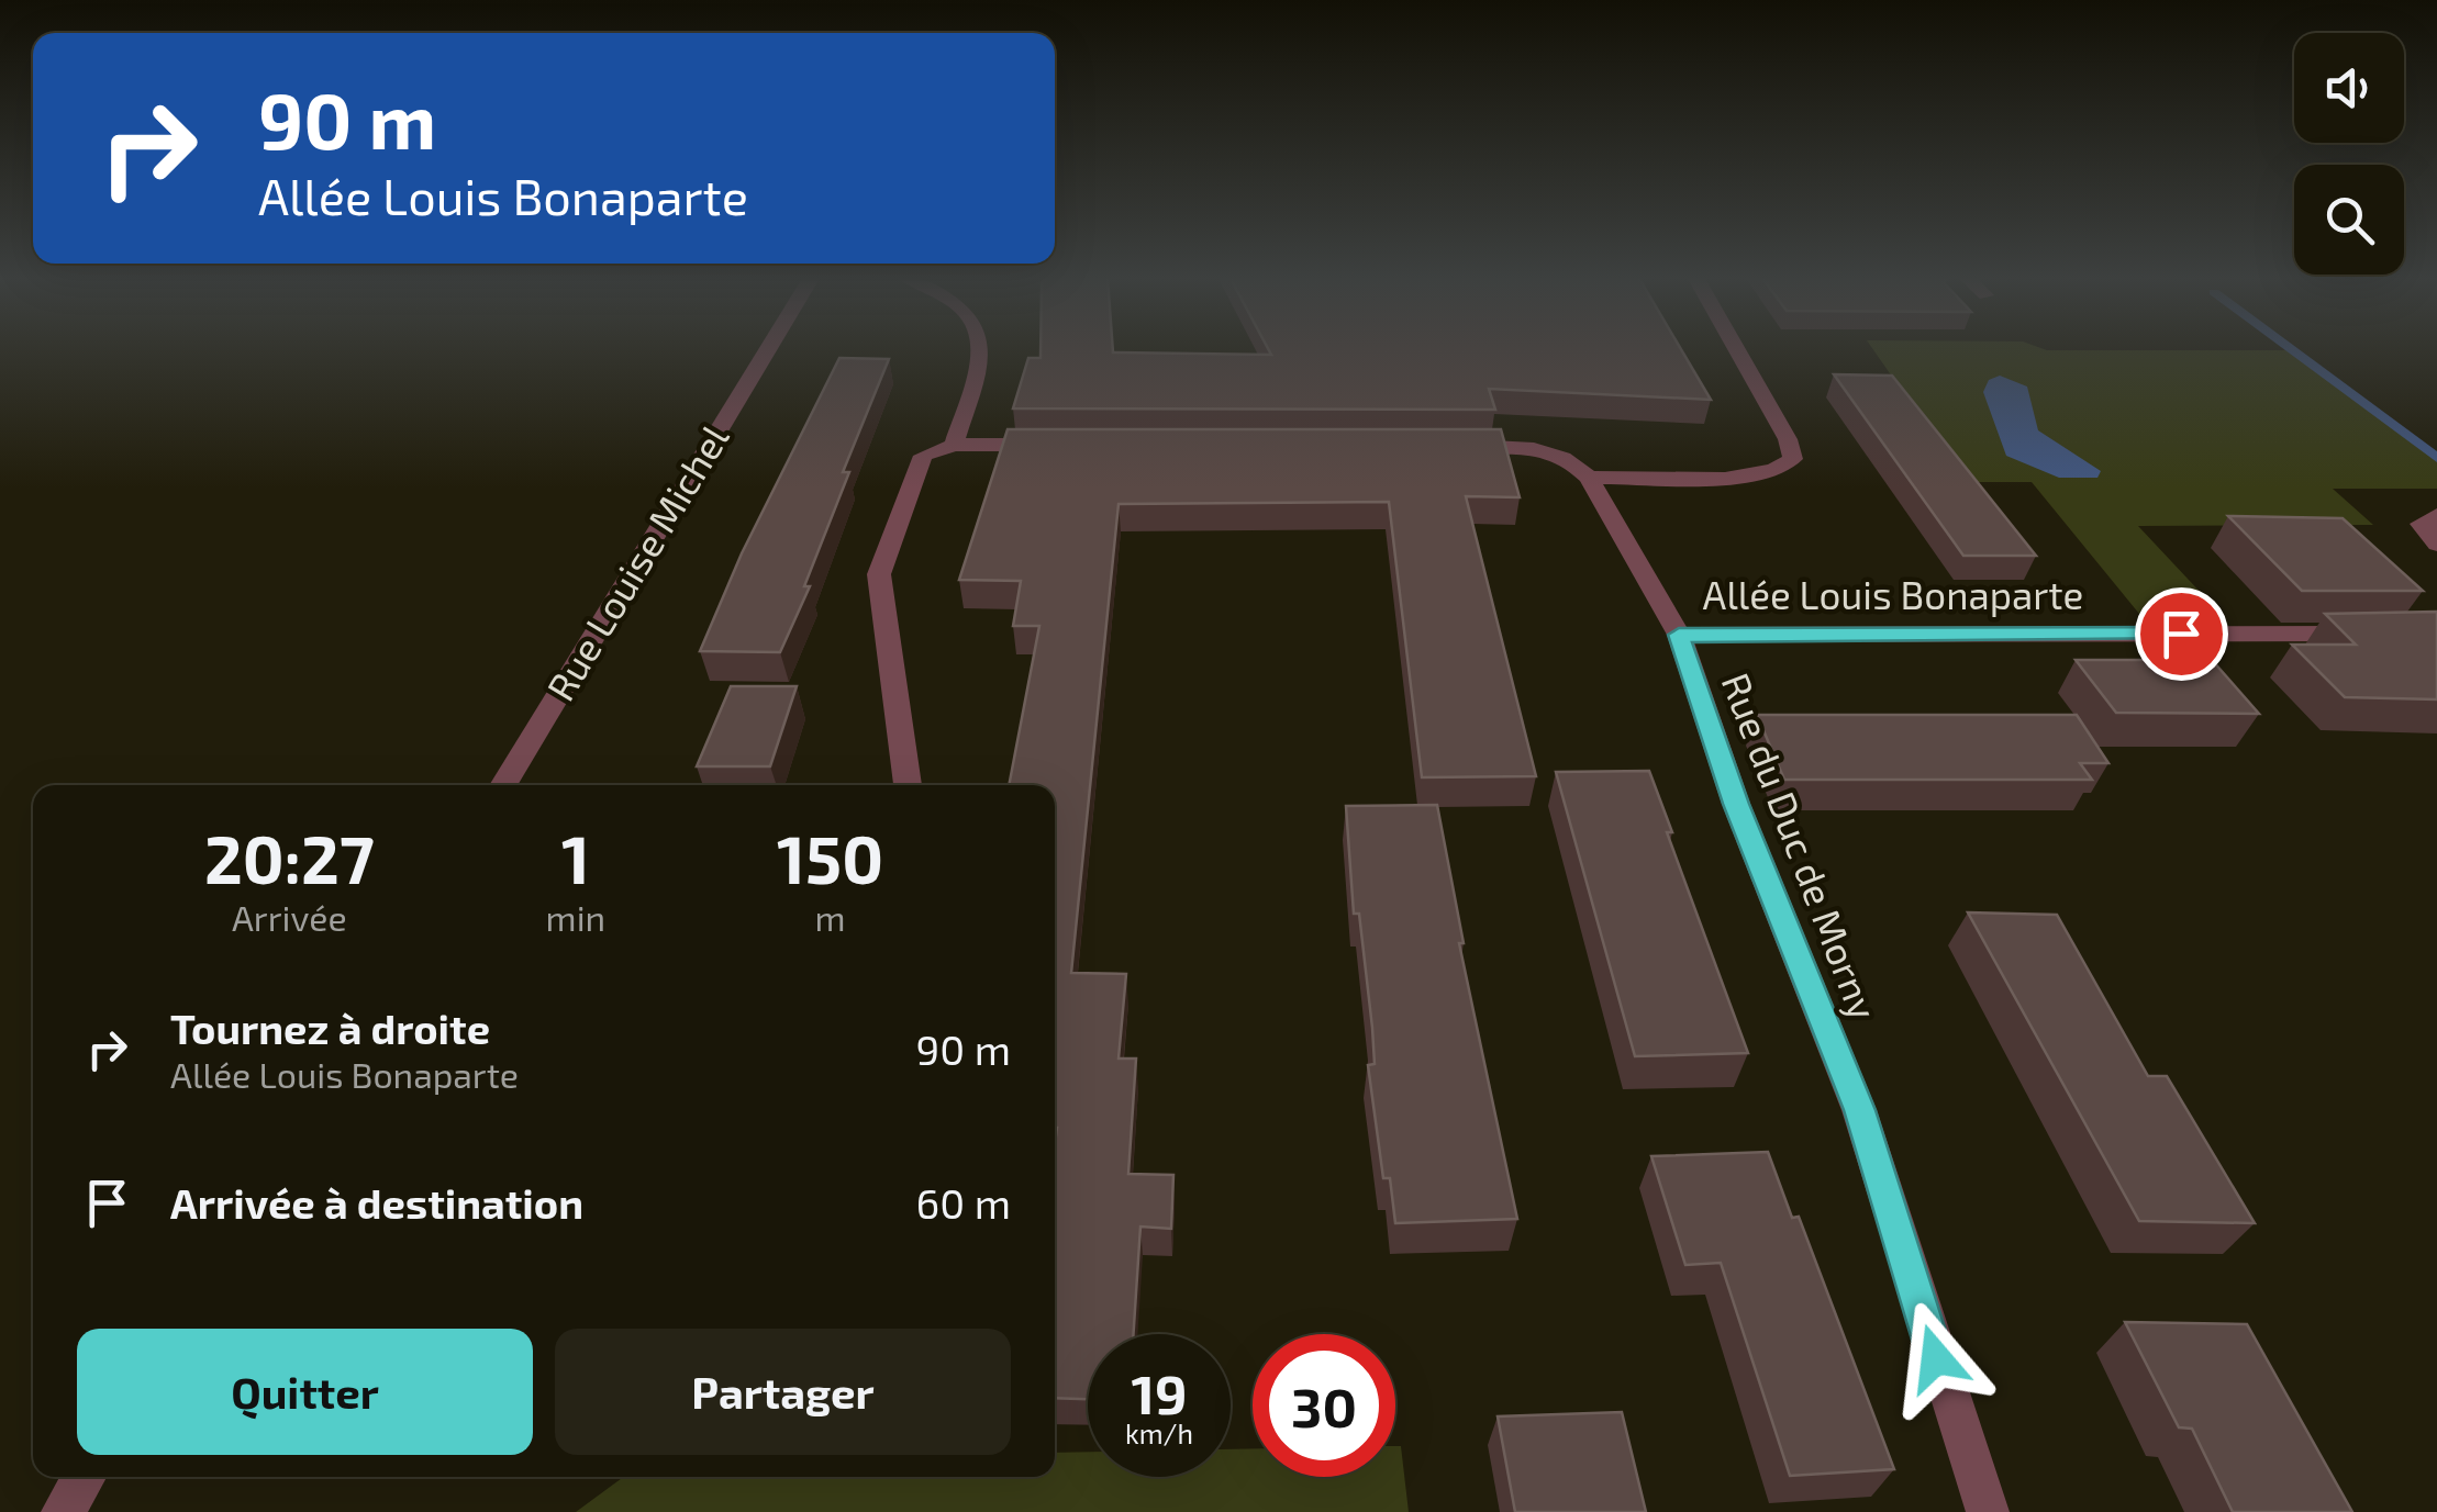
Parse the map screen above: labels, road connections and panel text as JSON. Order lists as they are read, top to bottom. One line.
{"streets":{"street":["Rue Louise Michel","Allée Louis Bonaparte","Rue du Duc de Morny"]},"crossings":[["Allée Louis Bonaparte","Rue du Duc de Morny"]],"page":{"turn":["90 m","Allée Louis Bonaparte"],"eta":["20:27","Arrivée","1","min","150","m"],"list":[{"name":"Tournez à droite","note":"Allée Louis Bonaparte","value":"90 m"},{"name":"Arrivée à destination","value":"60 m"}],"buttons":["Quitter","Partager"],"speed":"19 km/h","limit":"30"}}
